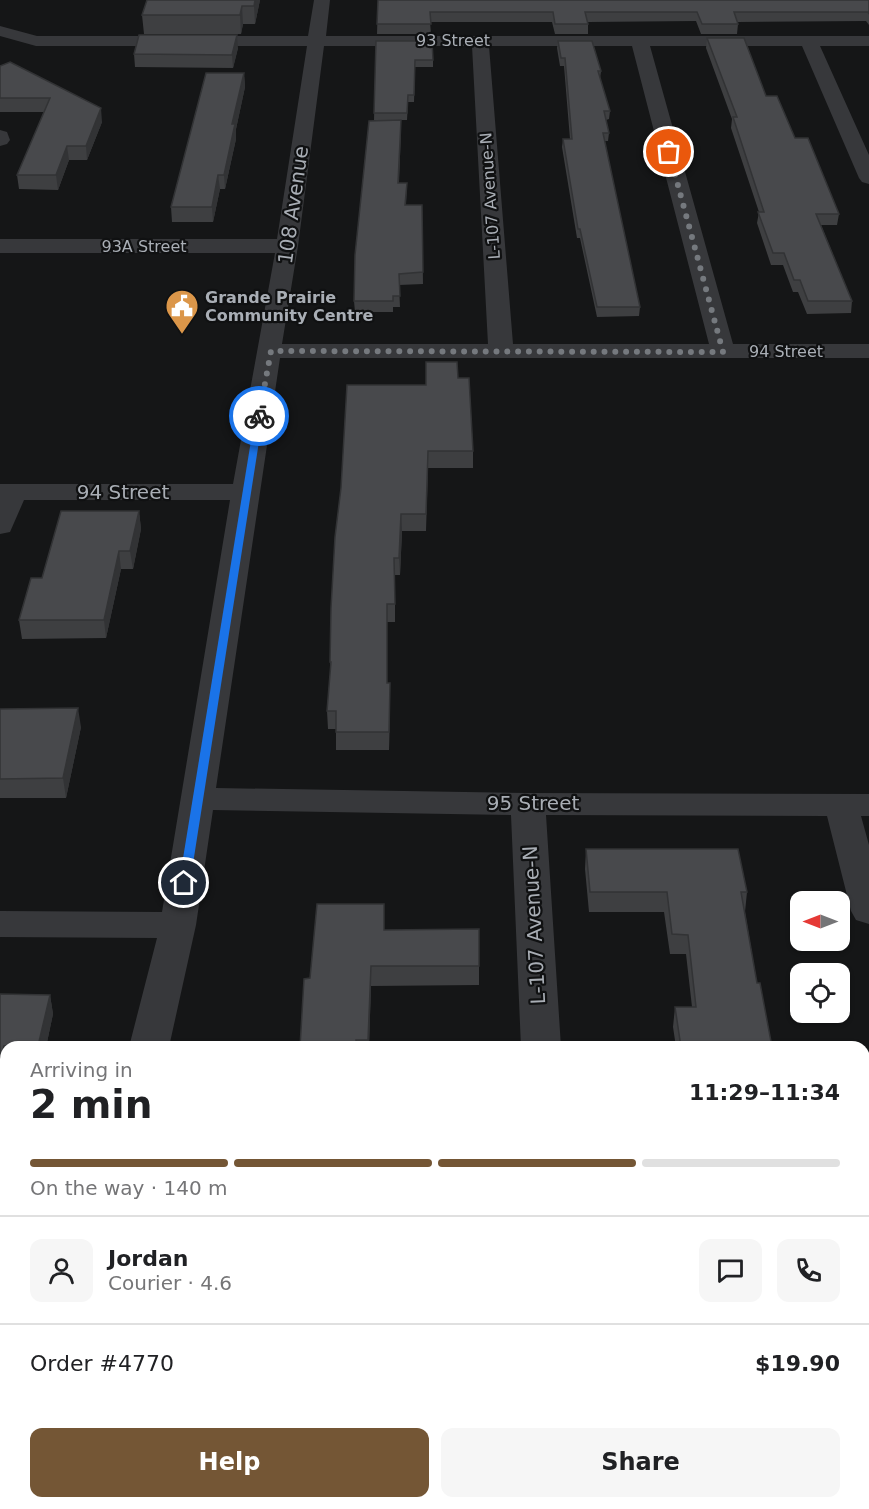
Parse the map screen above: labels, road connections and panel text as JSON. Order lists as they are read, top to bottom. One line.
{"streets":{"street":["93 Street","L-107 Avenue-N","108 Avenue","93A Street","94 Street","95 Street"]},"crossings":[["93 Street","L-107 Avenue-N"],["93 Street","108 Avenue"],["L-107 Avenue-N","94 Street"],["L-107 Avenue-N","95 Street"],["108 Avenue","93A Street"],["108 Avenue","94 Street"],["108 Avenue","95 Street"]],"places":{"public building":["Grande Prairie Community Centre"]},"north":"left","page":{"heading":["2 min","Arriving in","11:29–11:34"],"panel":["Jordan","Courier · 4.6","Order #4770","$19.90"],"bar":"On the way · 140 m","buttons":["Help","Share"]}}
